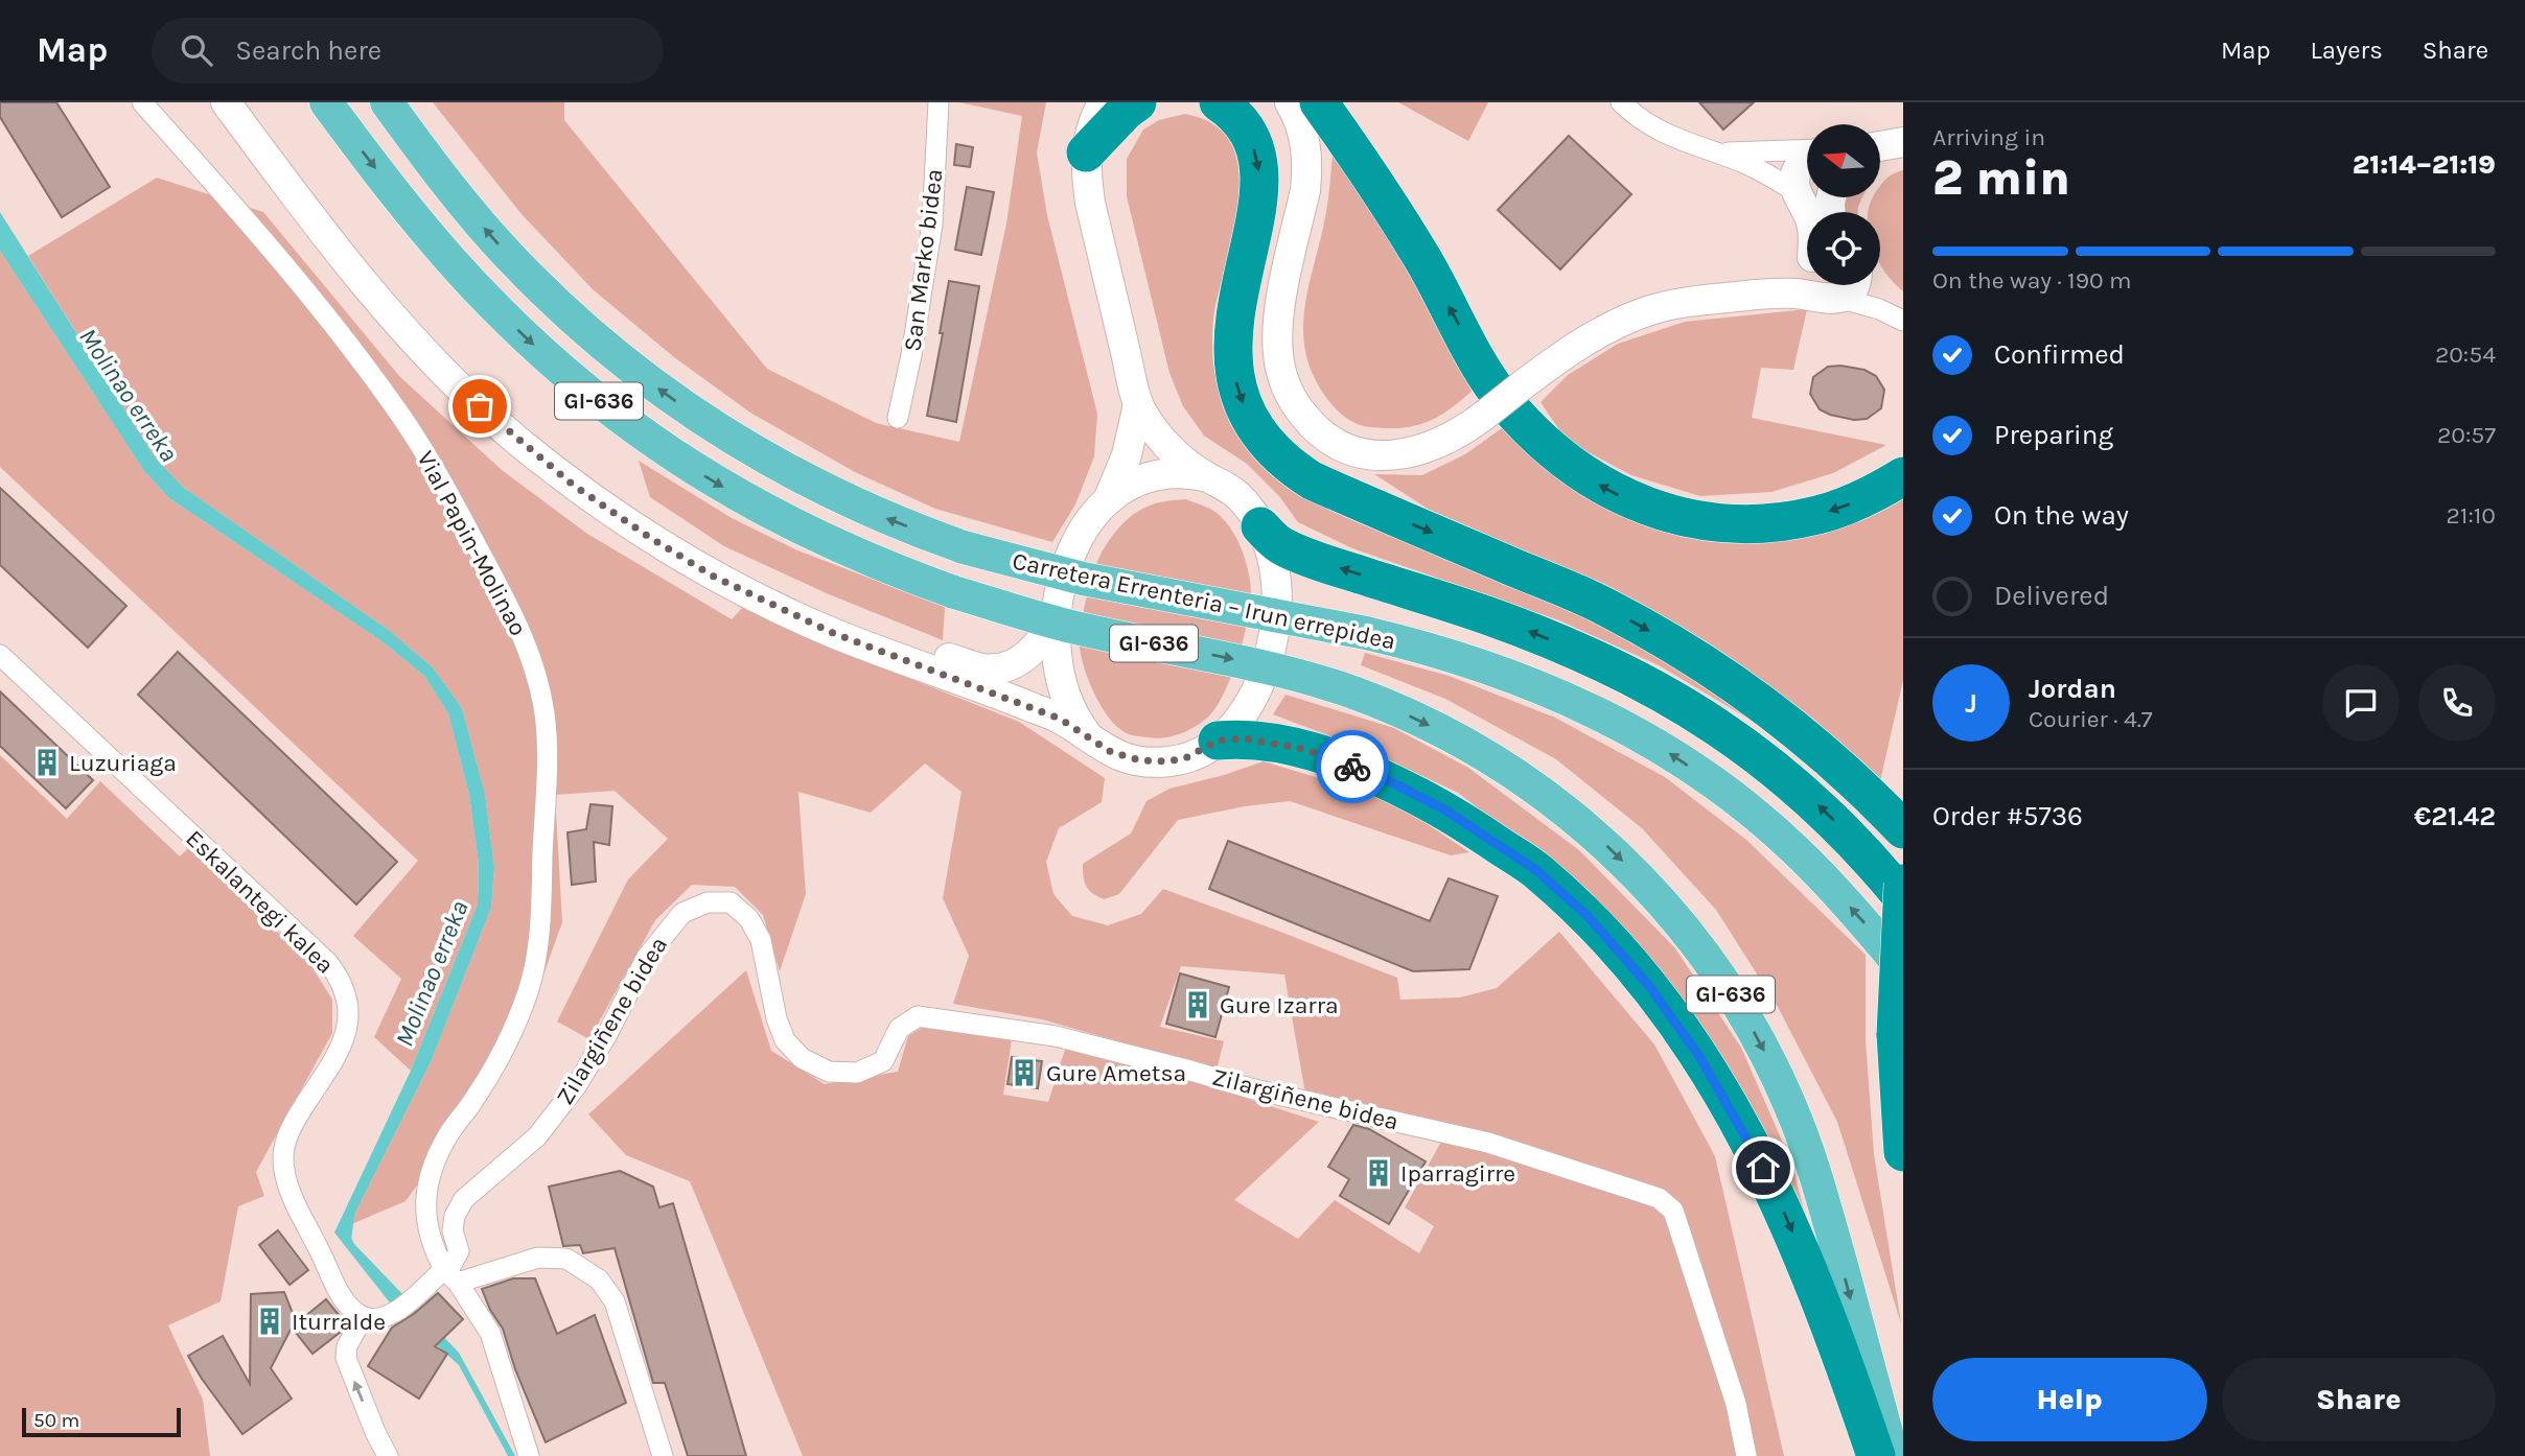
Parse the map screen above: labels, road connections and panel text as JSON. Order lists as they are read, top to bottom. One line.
{"streets":{"main road":["GI-636","Carretera Errenteria – Irun errepidea"],"street":["San Marko bidea","Vial Papin-Molinao","Eskalantegi kalea","Zilargiñene bidea"]},"crossings":[["Vial Papin-Molinao","Zilargiñene bidea"]],"water":["Molinao erreka"],"places":{"building":["Luzuriaga","Gure Izarra","Gure Ametsa","Iparragirre","Iturralde"]},"scale_bar":"50 m","north":"left","page":{"header":"Map","search":"Search here","nav":["Map","Layers","Share"],"heading":["2 min","Arriving in","21:14–21:19"],"panel":["Jordan","Courier · 4.7","Order #5736","€21.42"],"bar":"On the way · 190 m","list":[["Confirmed","20:54"],["Preparing","20:57"],["On the way","21:10"],"Delivered"],"round":"J","buttons":["Help","Share"],"scale":"50 m"}}
